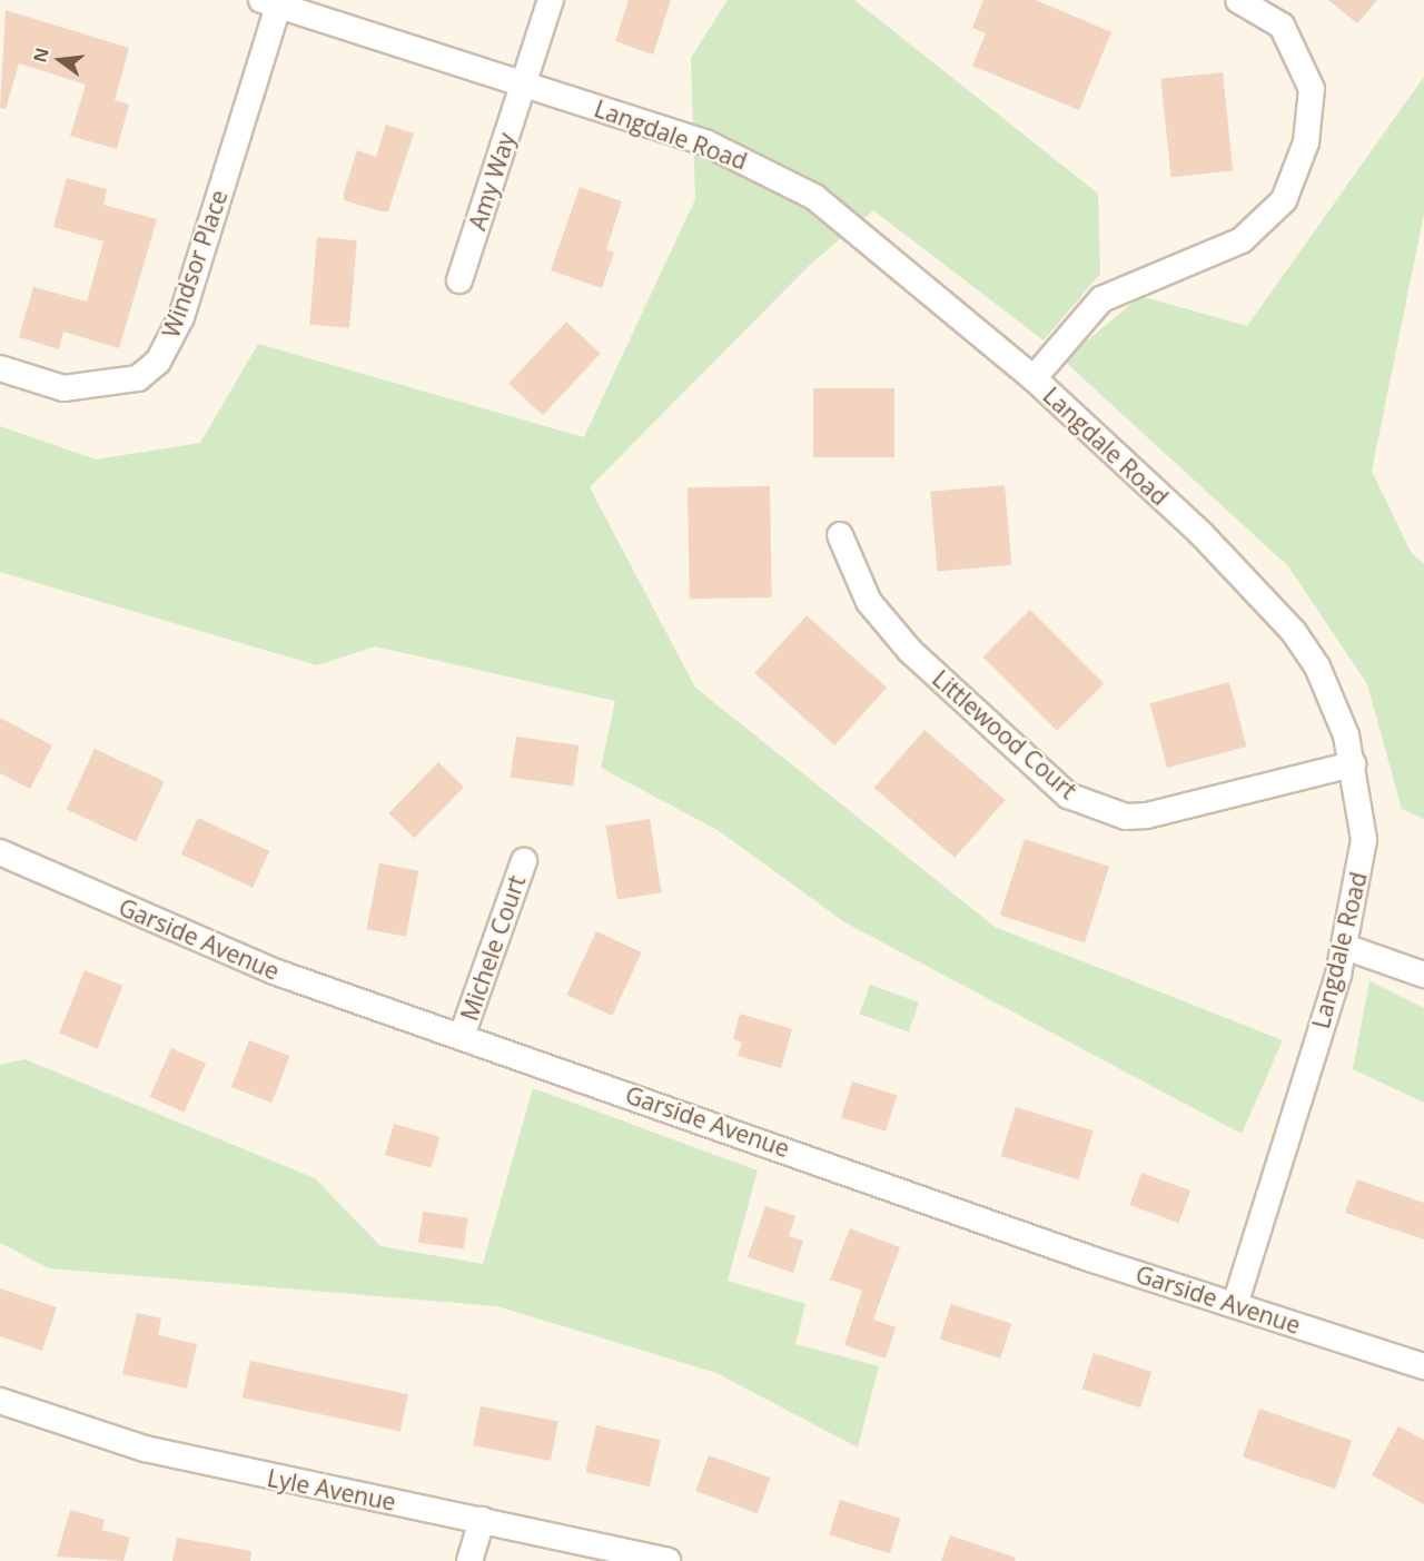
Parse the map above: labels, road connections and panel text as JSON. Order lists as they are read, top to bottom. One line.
{"streets":{"street":["Langdale Road","Amy Way","Windsor Place","Littlewood Court","Garside Avenue","Michele Court","Lyle Avenue"]},"crossings":[["Langdale Road","Amy Way"],["Langdale Road","Windsor Place"],["Langdale Road","Littlewood Court"],["Langdale Road","Garside Avenue"],["Garside Avenue","Michele Court"]],"north":"left"}
